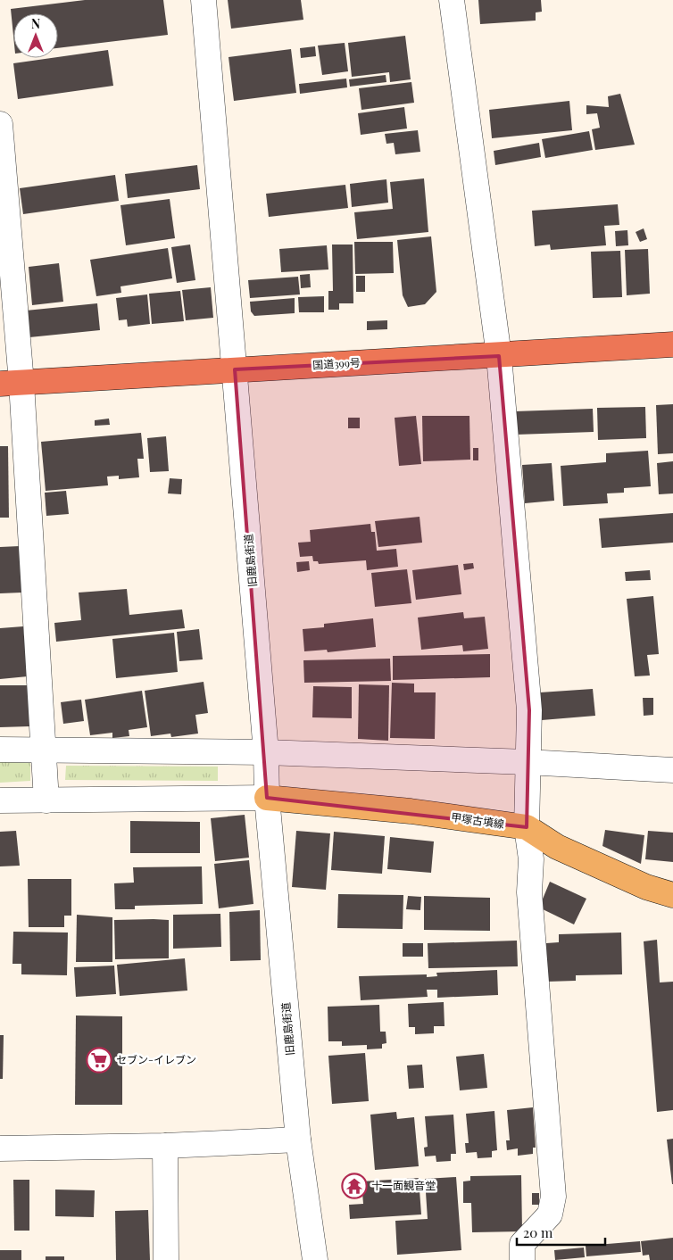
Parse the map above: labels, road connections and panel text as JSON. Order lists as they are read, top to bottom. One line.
{"streets":{"highway":["国道399号"],"main road":["甲塚古墳線"],"street":["旧鹿島街道"]},"crossings":[["国道399号","旧鹿島街道"],["旧鹿島街道","甲塚古墳線"]],"places":{"supermarket":["セブン-イレブン"],"temple":["十一面観音堂"]},"scale_bar":"20 m","north":"top"}
